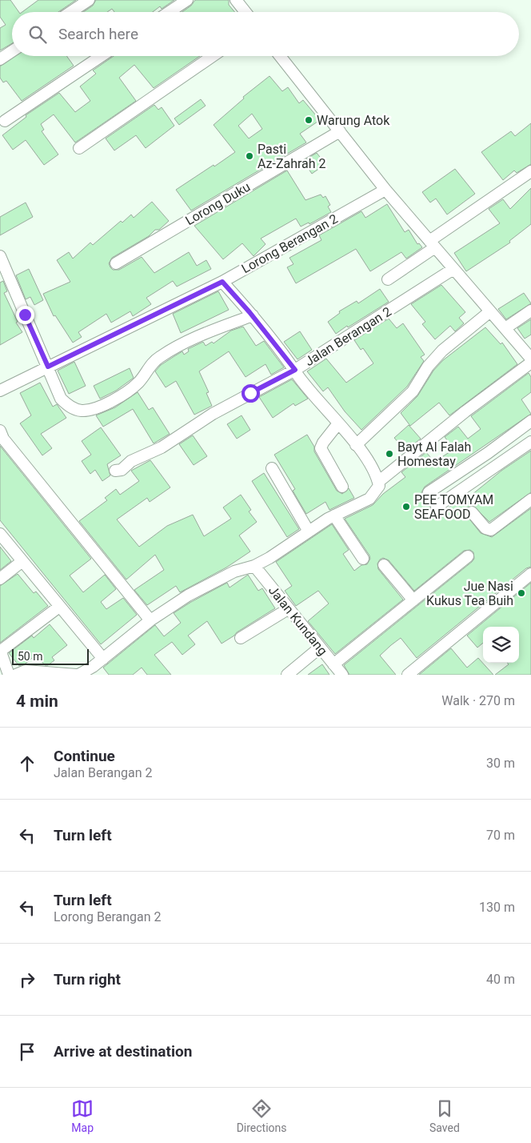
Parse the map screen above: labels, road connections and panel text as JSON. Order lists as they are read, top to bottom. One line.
{"streets":{"street":["Lorong Duku","Lorong Berangan 2","Jalan Berangan 2","Jalan Kundang"]},"places":["Warung Atok","Pasti Az-Zahrah 2","Bayt Al Falah Homestay","PEE TOMYAM SEAFOOD","Jue Nasi Kukus Tea Buih"],"scale_bar":"50 m","page":{"search":"Search here","scale":"50 m","heading":["4 min","Walk · 270 m"],"list":[["Continue","Jalan Berangan 2","30 m"],["Turn left","70 m"],["Turn left","Lorong Berangan 2","130 m"],["Turn right","40 m"],"Arrive at destination"],"nav":["Map","Directions","Saved"]}}
